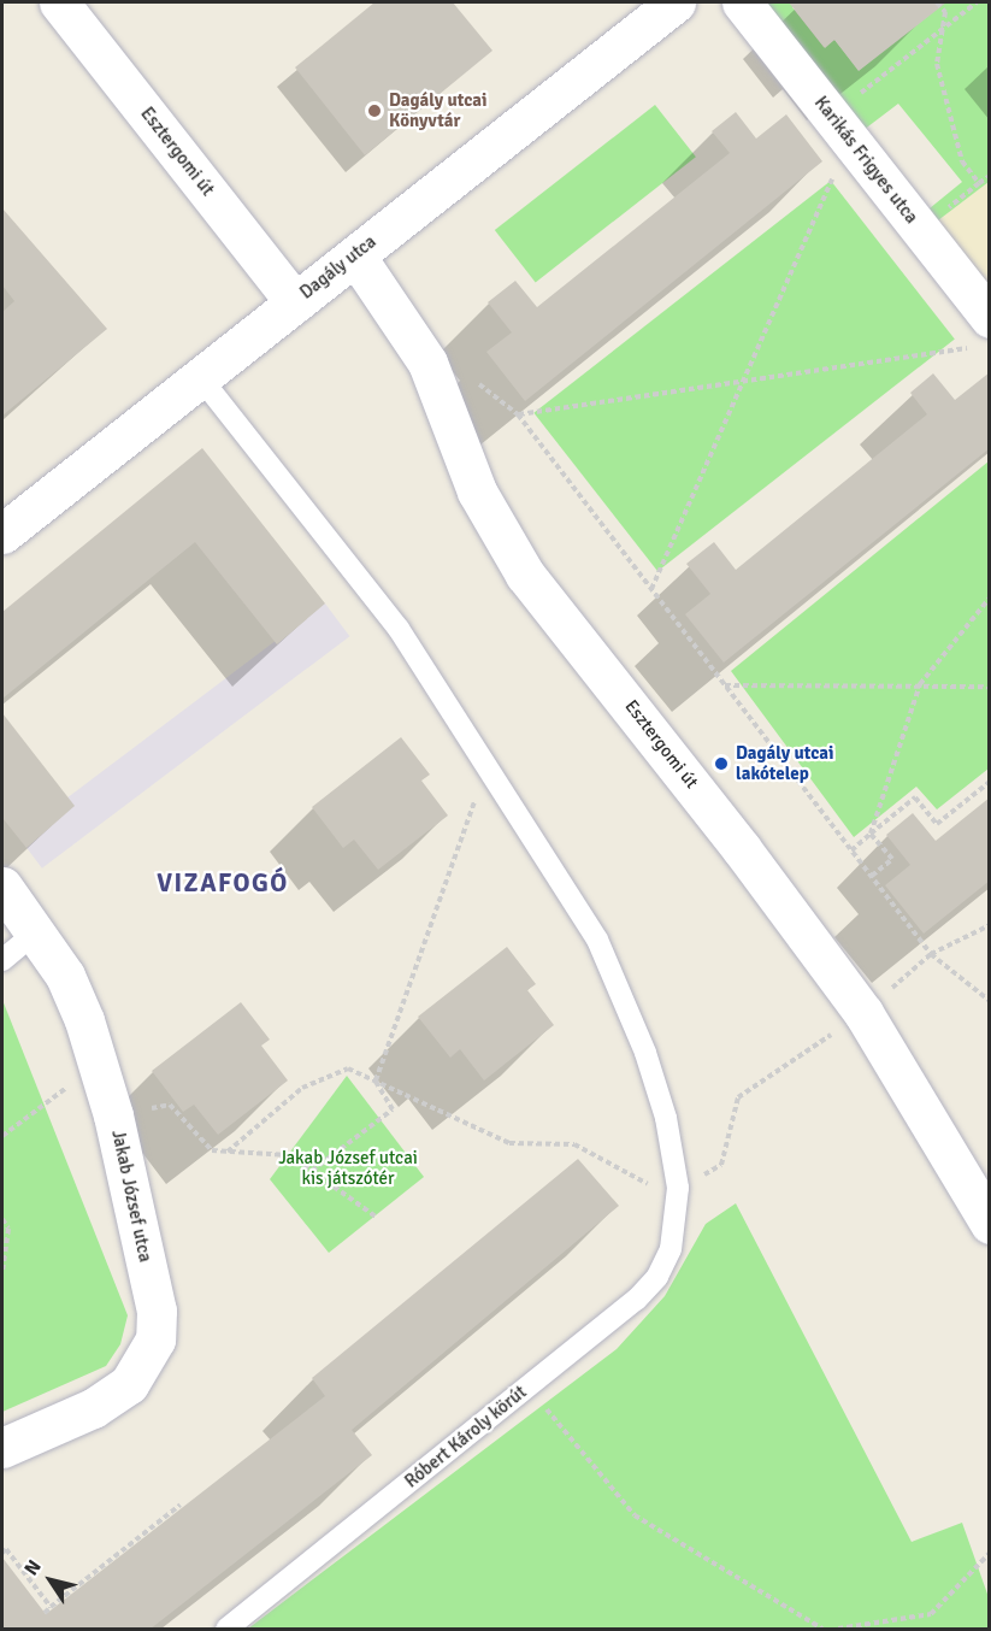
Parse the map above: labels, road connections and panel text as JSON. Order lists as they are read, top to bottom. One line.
{"streets":{"street":["Esztergomi út","Karikás Frigyes utca","Dagály utca","Jakab József utca"],"lane":["Róbert Károly körút"]},"crossings":[["Esztergomi út","Dagály utca"]],"districts":["VIZAFOGÓ"],"parks":["Jakab József utcai kis játszótér"],"places":["Dagály utcai Könyvtár","Dagály utcai lakótelep"],"north":"top left"}
